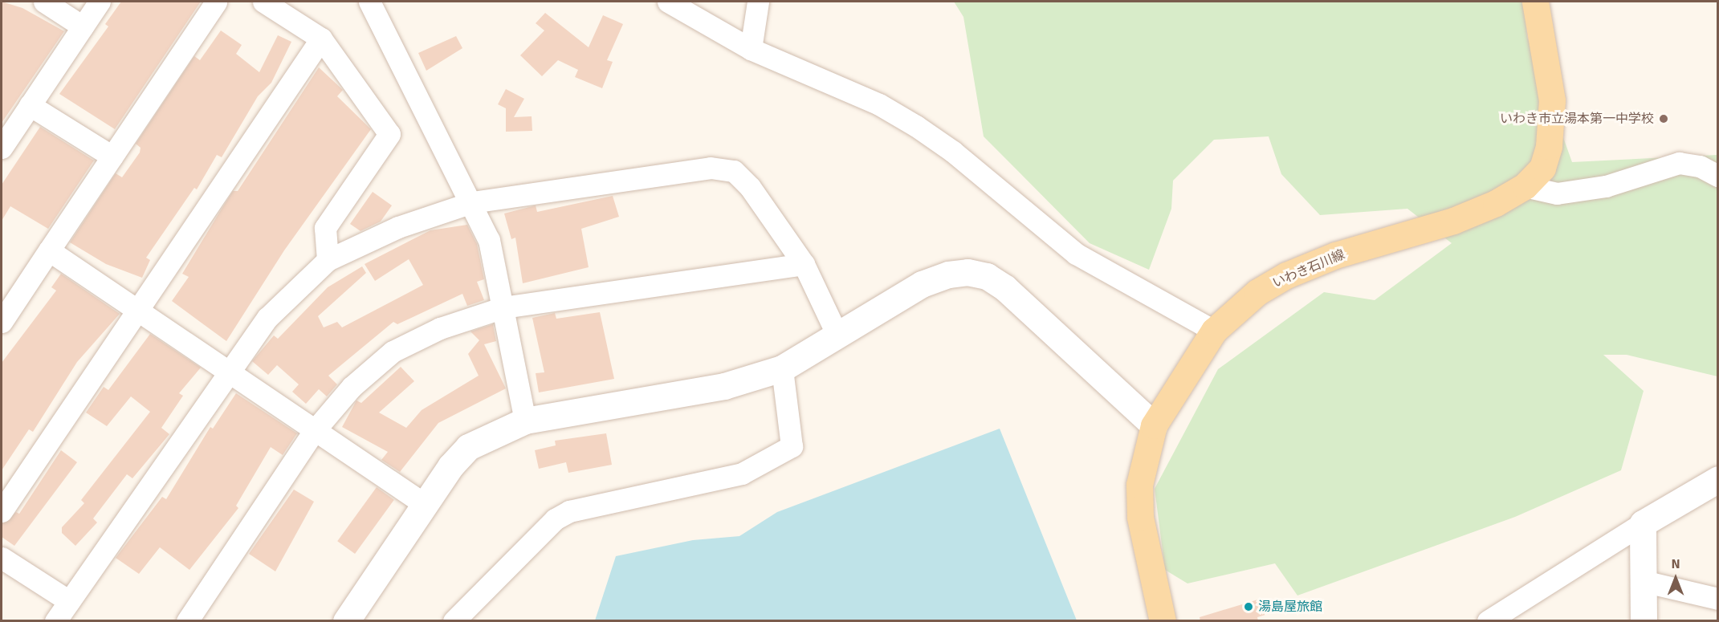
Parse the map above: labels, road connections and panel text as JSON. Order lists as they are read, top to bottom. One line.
{"streets":{"main road":["いわき石川線"]},"places":["いわき市立湯本第一中学校","湯島屋旅館"],"north":"top"}
